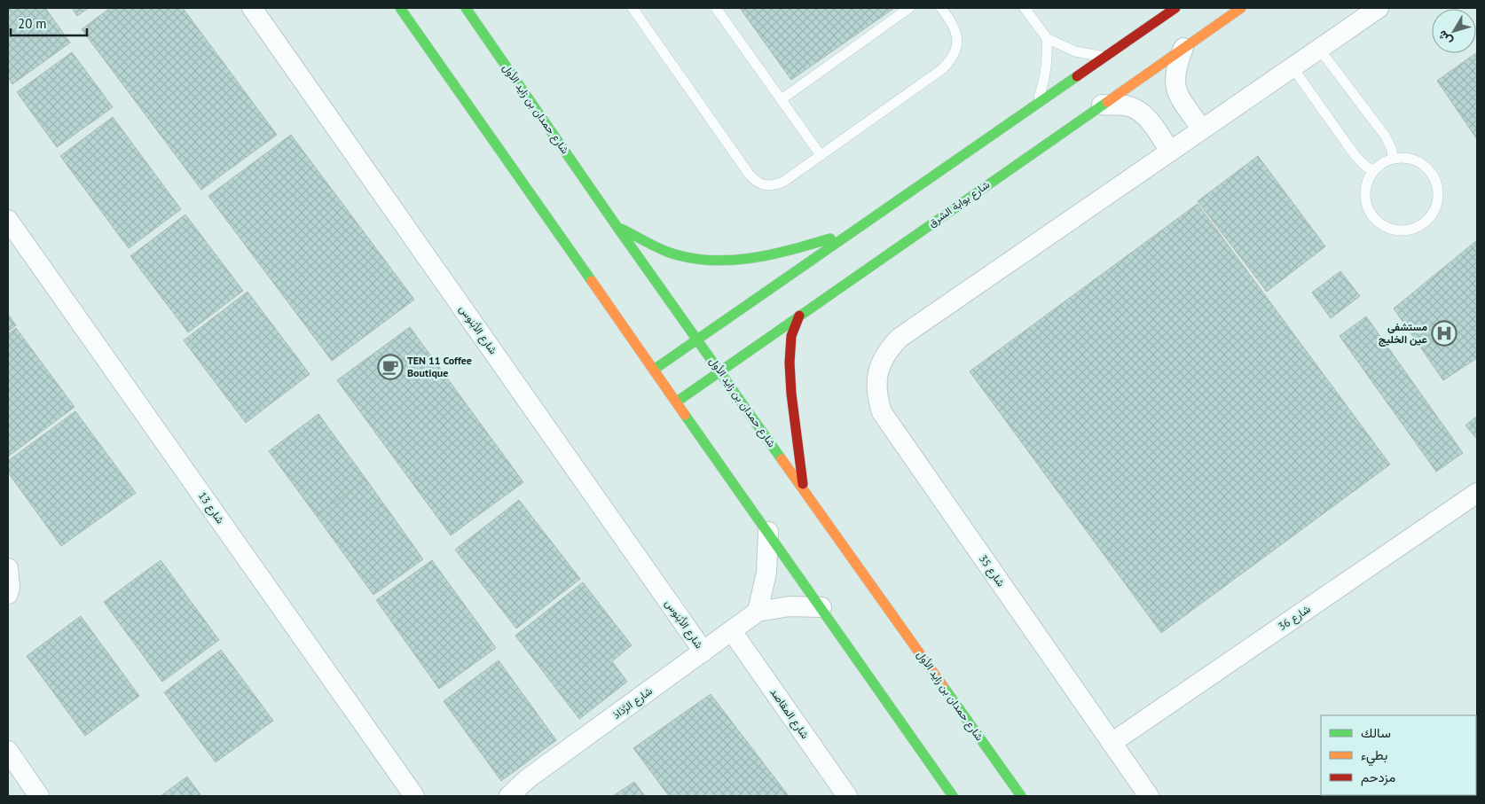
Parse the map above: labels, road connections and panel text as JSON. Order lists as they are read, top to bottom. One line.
{"streets":{"main road":["شارع حمدان بن زايد الأول","شارع بوابة الشرق"],"street":["شارع الأبْنوس","شارع 13","شارع 35","شارع 36","شارع الرَّذاذ","شارع المقاصد"]},"crossings":[["شارع حمدان بن زايد الأول","شارع بوابة الشرق"],["شارع الأبْنوس","شارع الرَّذاذ"],["شارع 35","شارع 36"],["شارع الرَّذاذ","شارع المقاصد"]],"places":{"hospital":["مستشفي عين الخليج"],"cafe":["TEN 11 Coffee Boutique"]},"legend":["سالك","بطيء","مزدحم"],"scale_bar":"20 m","north":"bottom left"}
